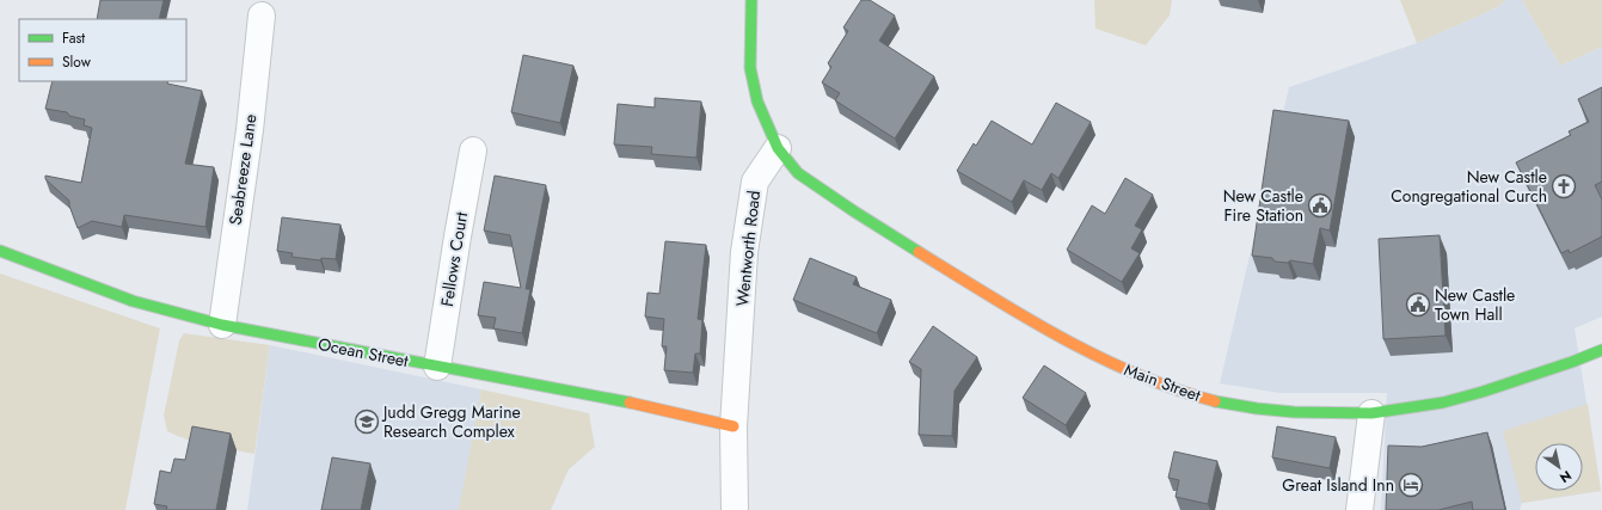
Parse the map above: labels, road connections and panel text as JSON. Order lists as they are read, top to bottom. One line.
{"streets":{"main road":["Ocean Street","Main Street"],"street":["Seabreeze Lane","Wentworth Road","Fellows Court"]},"crossings":[["Seabreeze Lane","Ocean Street"],["Wentworth Road","Ocean Street"],["Wentworth Road","Main Street"],["Fellows Court","Ocean Street"]],"places":{"church":["New Castle Congregational Curch"],"public building":["New Castle Fire Station","New Castle Town Hall"],"school or university":["Judd Gregg Marine Research Complex"],"hotel":["Great Island Inn"]},"legend":["Fast","Slow"],"north":"bottom right"}
